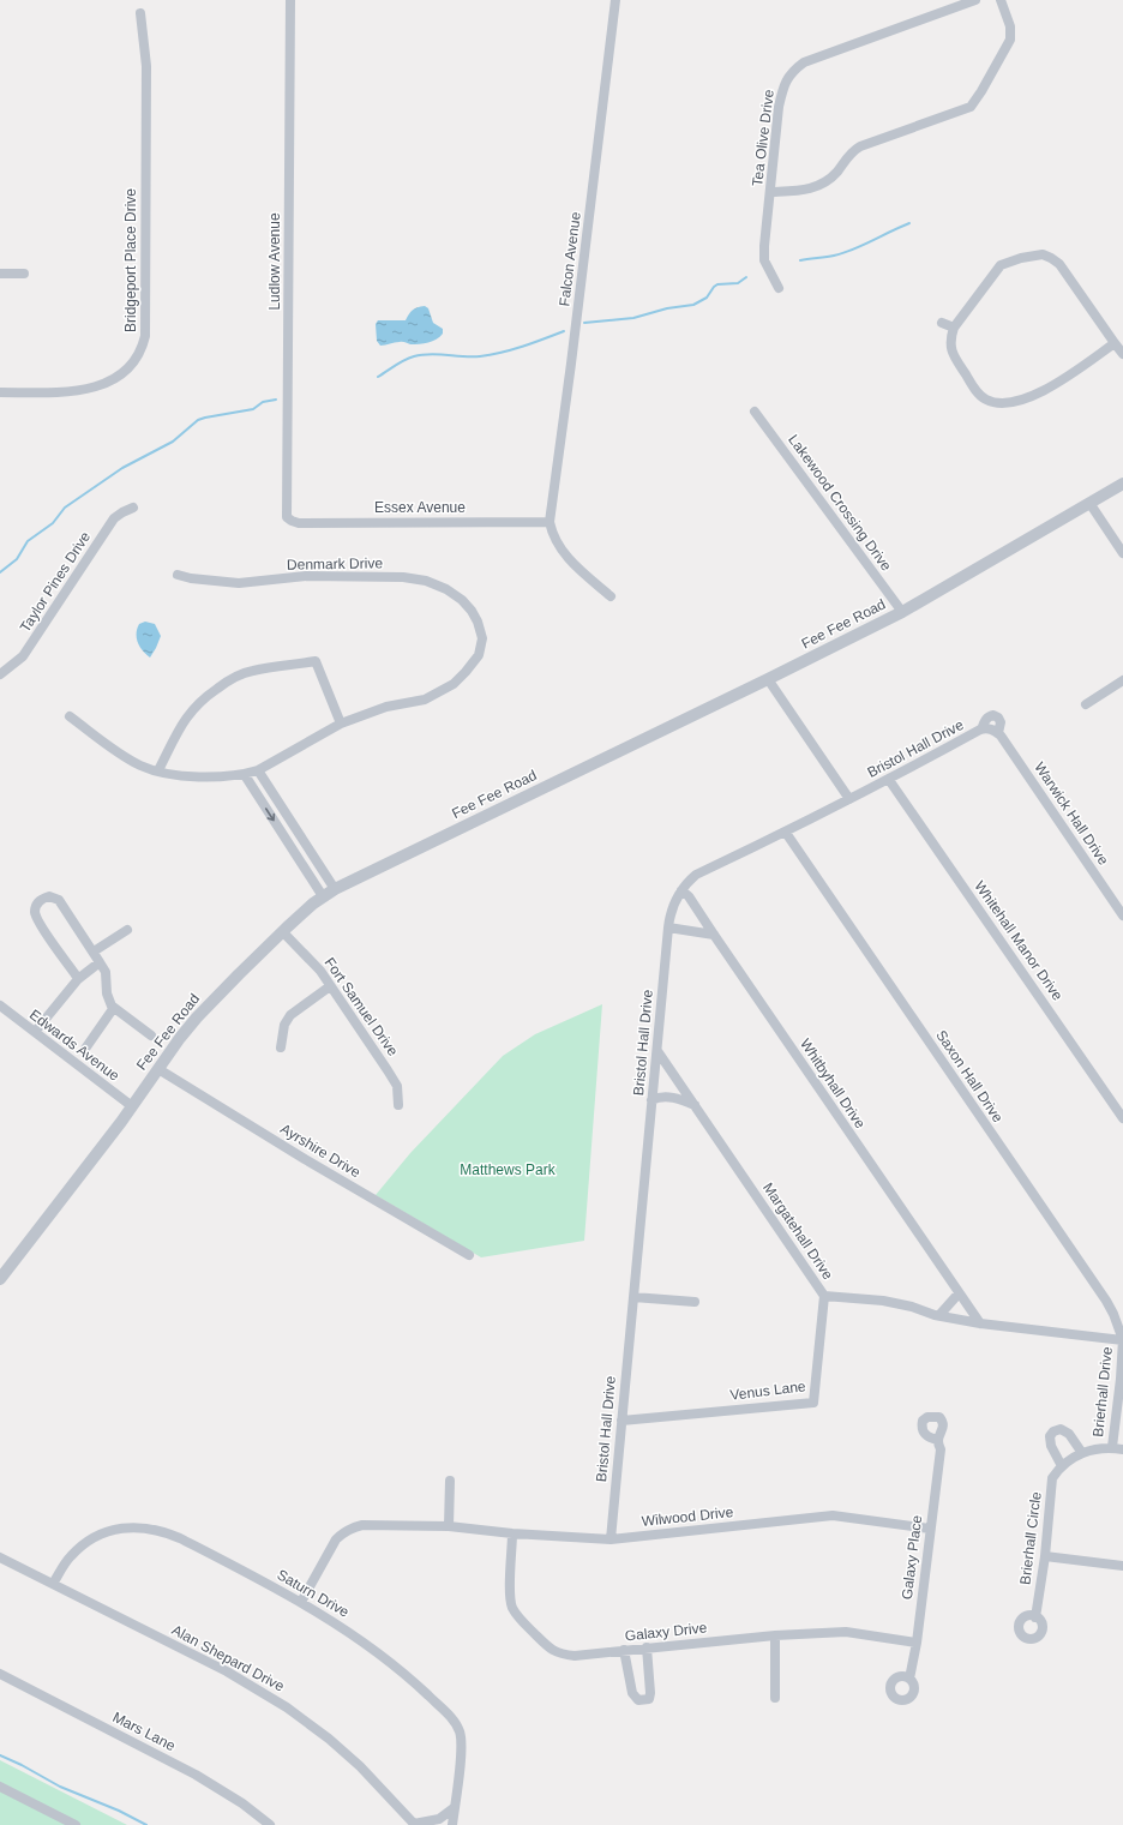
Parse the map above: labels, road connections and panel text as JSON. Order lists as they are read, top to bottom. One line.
{"streets":{"street":["Tea Olive Drive","Falcon Avenue","Bridgeport Place Drive","Ludlow Avenue","Lakewood Crossing Drive","Essex Avenue","Denmark Drive","Taylor Pines Drive","Fee Fee Road","Bristol Hall Drive","Warwick Hall Drive","Whitehall Manor Drive","Fort Samuel Drive","Edwards Avenue","Saxon Hall Drive","Whitbyhall Drive","Ayrshire Drive","Margatehall Drive","Venus Lane","Brierhall Drive","Wilwood Drive","Brierhall Circle","Galaxy Place","Saturn Drive","Galaxy Drive","Alan Shepard Drive","Mars Lane"]},"crossings":[["Falcon Avenue","Essex Avenue"],["Ludlow Avenue","Essex Avenue"],["Lakewood Crossing Drive","Fee Fee Road"],["Fee Fee Road","Fort Samuel Drive"],["Fee Fee Road","Edwards Avenue"],["Fee Fee Road","Ayrshire Drive"],["Bristol Hall Drive","Warwick Hall Drive"],["Bristol Hall Drive","Whitehall Manor Drive"],["Bristol Hall Drive","Saxon Hall Drive"],["Bristol Hall Drive","Whitbyhall Drive"],["Bristol Hall Drive","Margatehall Drive"],["Bristol Hall Drive","Venus Lane"],["Bristol Hall Drive","Wilwood Drive"],["Saxon Hall Drive","Margatehall Drive"],["Saxon Hall Drive","Brierhall Drive"],["Whitbyhall Drive","Margatehall Drive"],["Margatehall Drive","Venus Lane"],["Margatehall Drive","Brierhall Drive"],["Wilwood Drive","Galaxy Place"],["Wilwood Drive","Saturn Drive"],["Wilwood Drive","Galaxy Drive"],["Galaxy Place","Galaxy Drive"],["Saturn Drive","Alan Shepard Drive"]],"parks":["Matthews Park"]}
